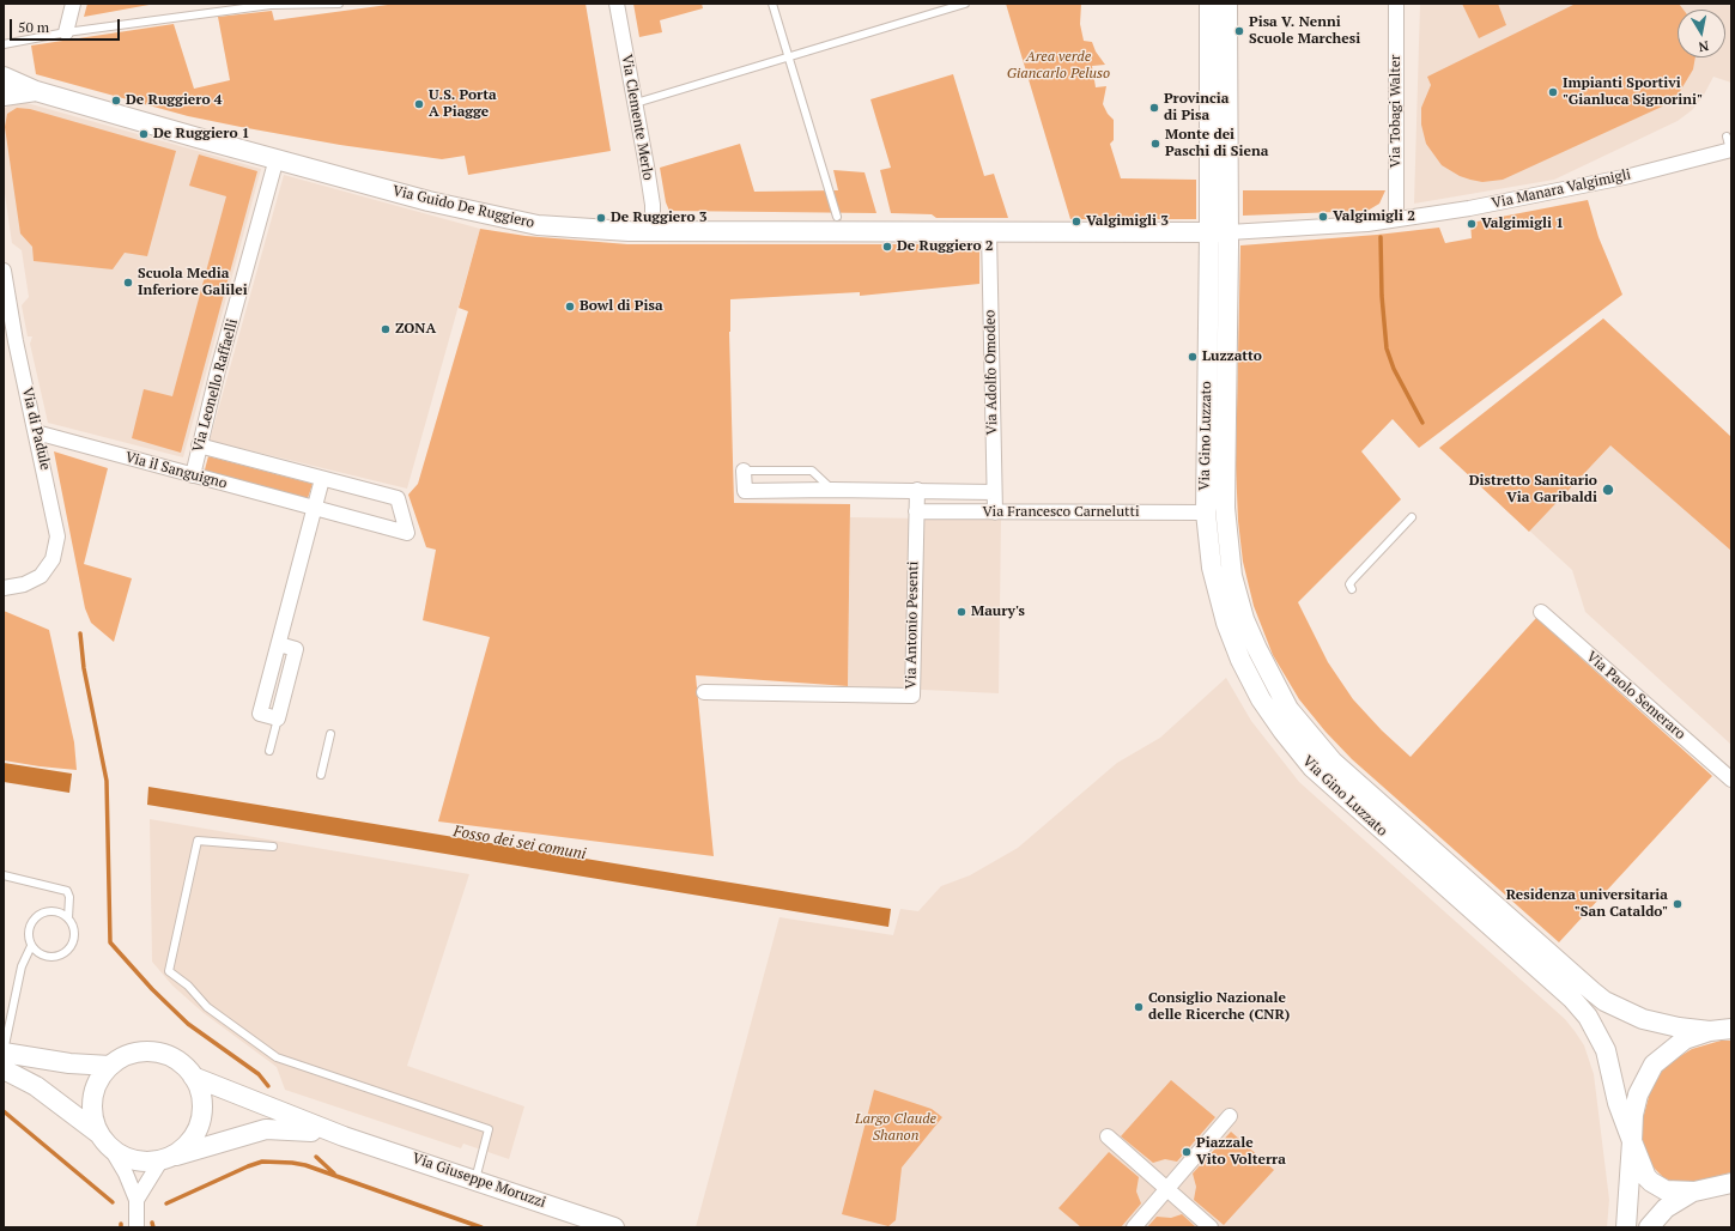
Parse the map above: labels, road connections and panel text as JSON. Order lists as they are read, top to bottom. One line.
{"streets":{"main road":["Via Manara Valgimigli","Via Guido De Ruggiero","Via Gino Luzzato","Via Giuseppe Moruzzi"],"street":["Via Tobagi Walter","Via Clemente Merlo","Via Adolfo Omodeo","Via Leonello Raffaelli","Via di Padule","Via il Sanguigno","Via Francesco Carnelutti","Via Antonio Pesenti","Via Paolo Semeraro"]},"crossings":[["Via Tobagi Walter","Via Manara Valgimigli"],["Via Clemente Merlo","Via Guido De Ruggiero"],["Via Manara Valgimigli","Via Guido De Ruggiero"],["Via Manara Valgimigli","Via Adolfo Omodeo"],["Via Manara Valgimigli","Via Gino Luzzato"],["Via Guido De Ruggiero","Via Adolfo Omodeo"],["Via Guido De Ruggiero","Via Leonello Raffaelli"],["Via Adolfo Omodeo","Via Francesco Carnelutti"],["Via Leonello Raffaelli","Via il Sanguigno"],["Via di Padule","Via il Sanguigno"],["Via Gino Luzzato","Via Francesco Carnelutti"],["Via Francesco Carnelutti","Via Antonio Pesenti"]],"water":["Fosso dei sei comuni"],"parks":["Area verde Giancarlo Peluso","Largo Claude Shanon"],"places":["Pisa V. Nenni Scuole Marchesi","Impianti Sportivi \"Gianluca Signorini\"","De Ruggiero 4","U.S. Porta A Piagge","Provincia di Pisa","De Ruggiero 1","Monte dei Paschi di Siena","Valgimigli 2","De Ruggiero 3","Valgimigli 3","Valgimigli 1","De Ruggiero 2","Scuola Media Inferiore Galilei","Bowl di Pisa","ZONA","Luzzatto","Distretto Sanitario Via Garibaldi","Maury's","Residenza universitaria \"San Cataldo\"","Consiglio Nazionale delle Ricerche (CNR)","Piazzale Vito Volterra"],"scale_bar":"50 m","north":"bottom"}
